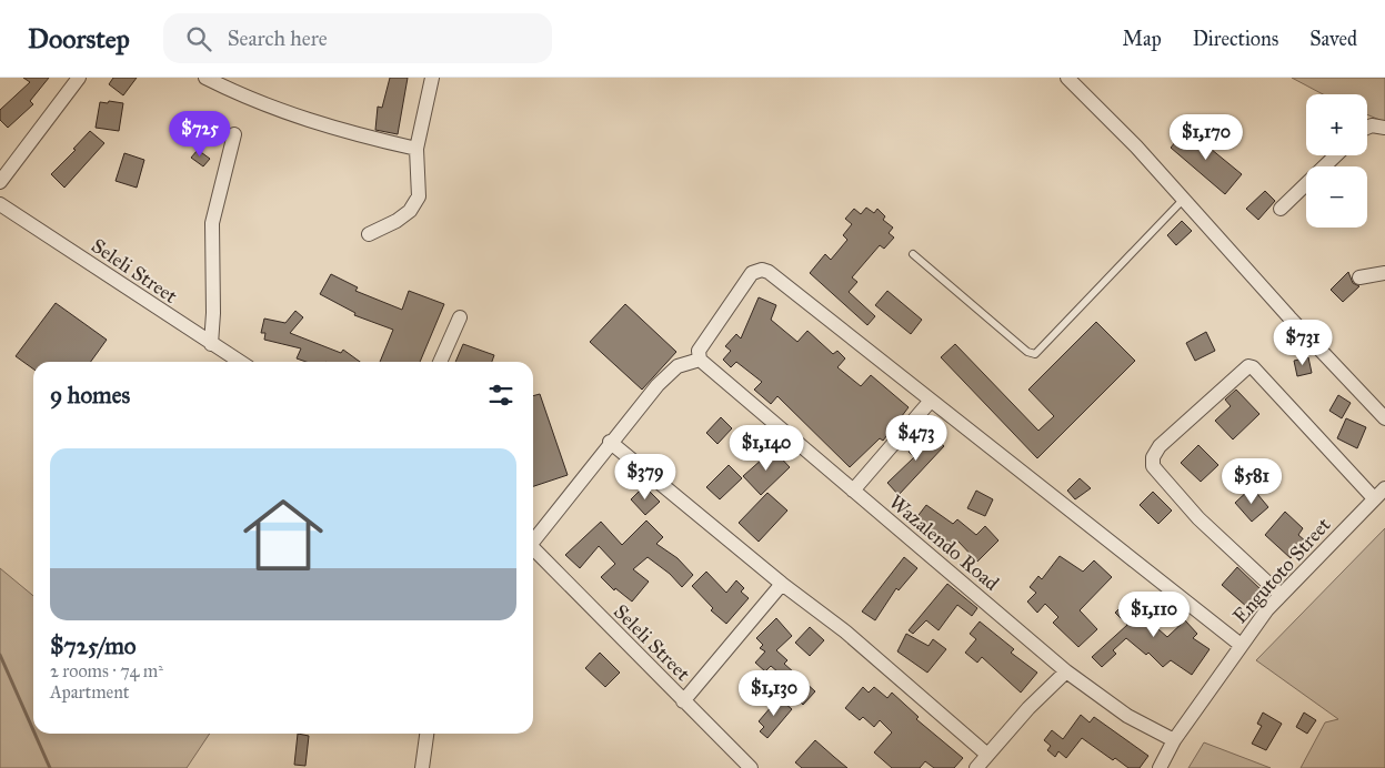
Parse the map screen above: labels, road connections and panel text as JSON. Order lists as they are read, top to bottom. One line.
{"streets":{"street":["Seleli Street","Wazalendo Road","Engutoto Street"]},"crossings":[["Wazalendo Road","Engutoto Street"]],"page":{"header":"Doorstep","search":"Search here","nav":["Map","Directions","Saved"],"map_buttons":["+","−"],"price":["$725","$1,170","$731","$473","$1,140","$379","$581","$1,110","$1,130"],"heading":"9 homes","list":[{"name":"$725/mo","note":"2 rooms · 74 m² · Apartment"}]}}
